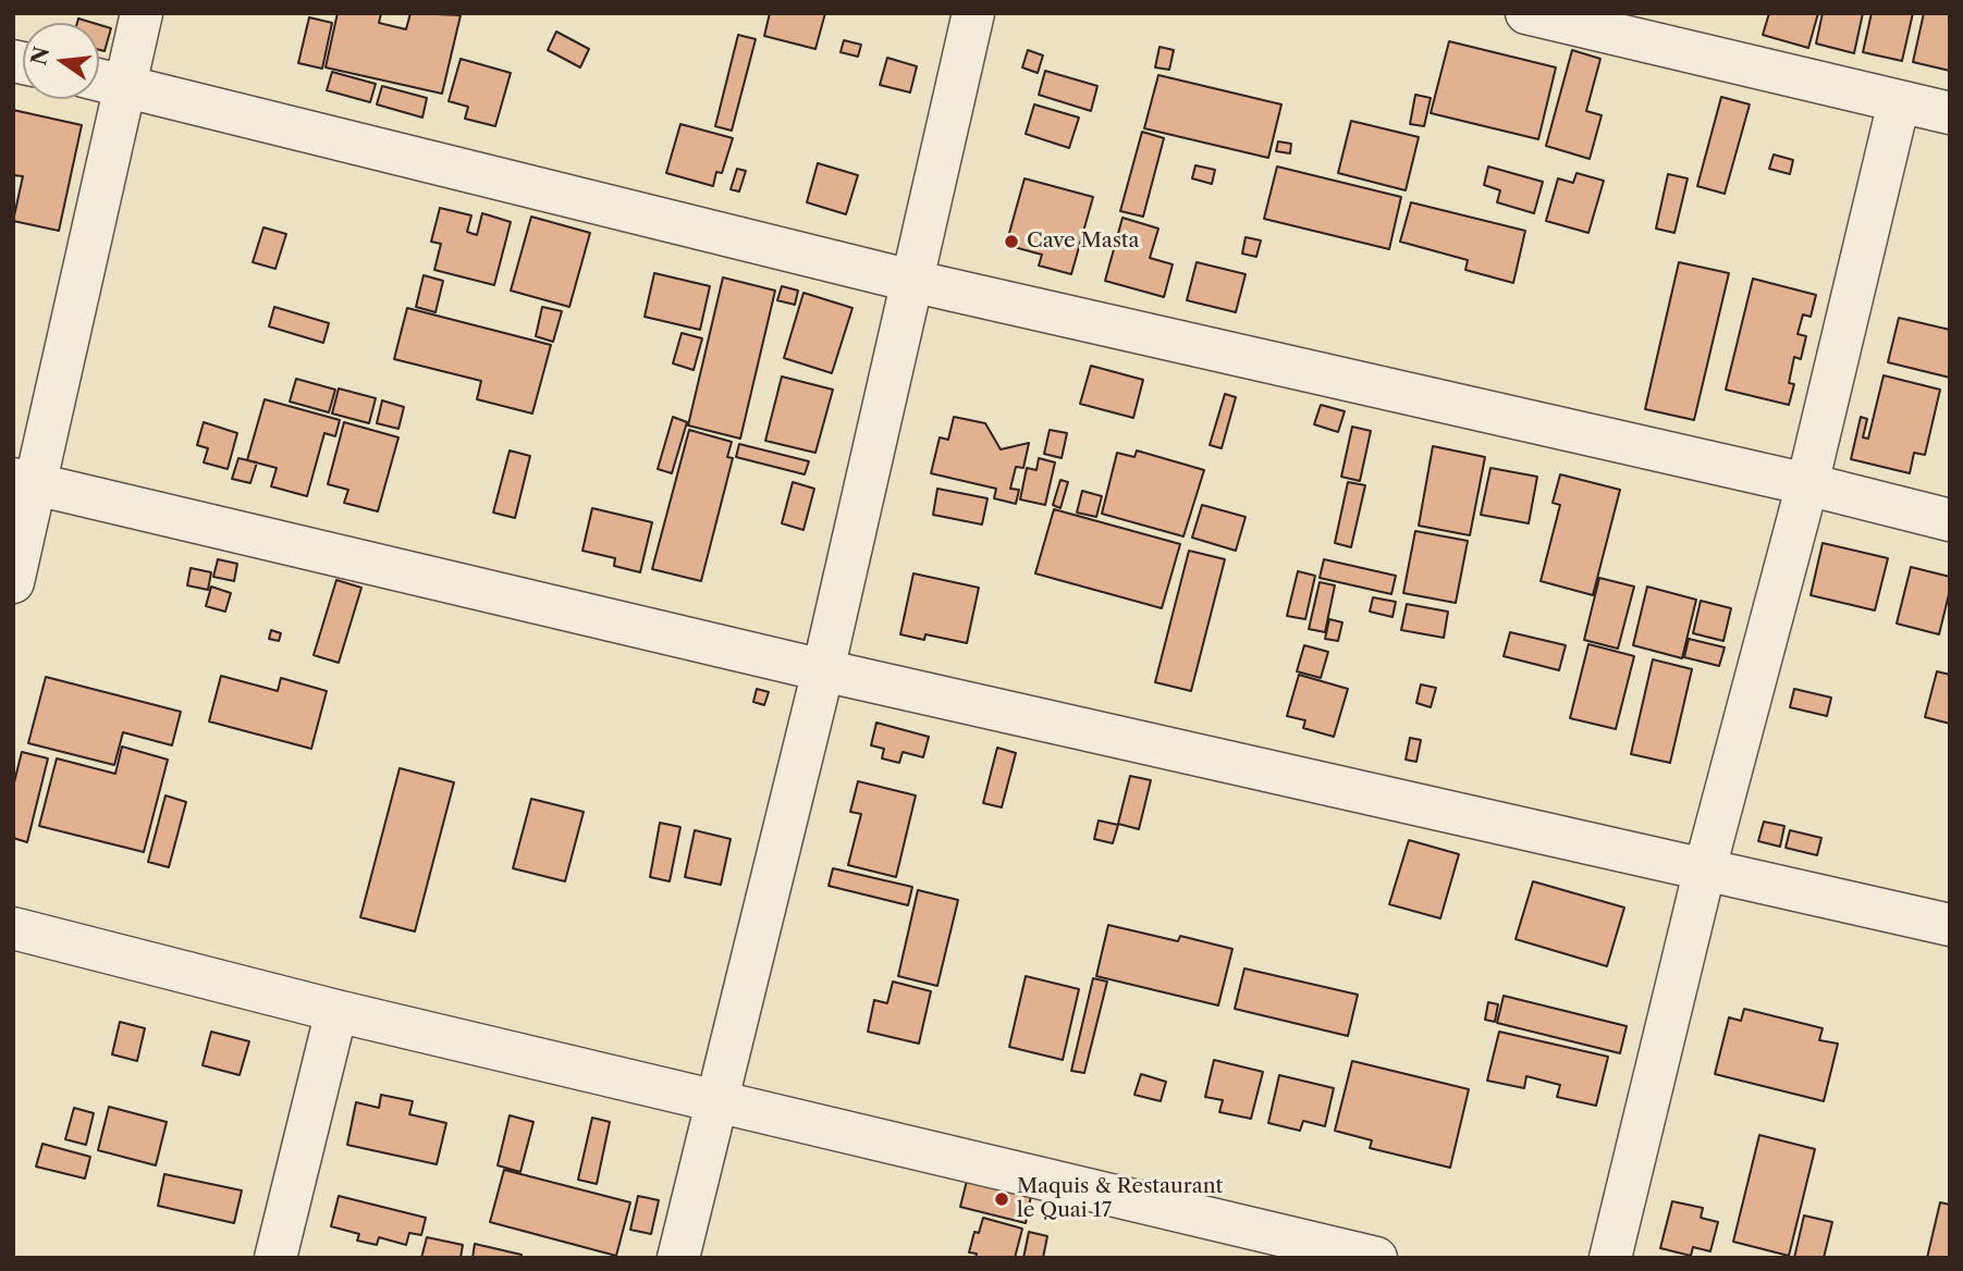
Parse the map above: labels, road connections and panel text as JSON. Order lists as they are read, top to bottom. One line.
{"places":["Cave Masta","Maquis & Restaurant le Quai 17"],"north":"left"}
